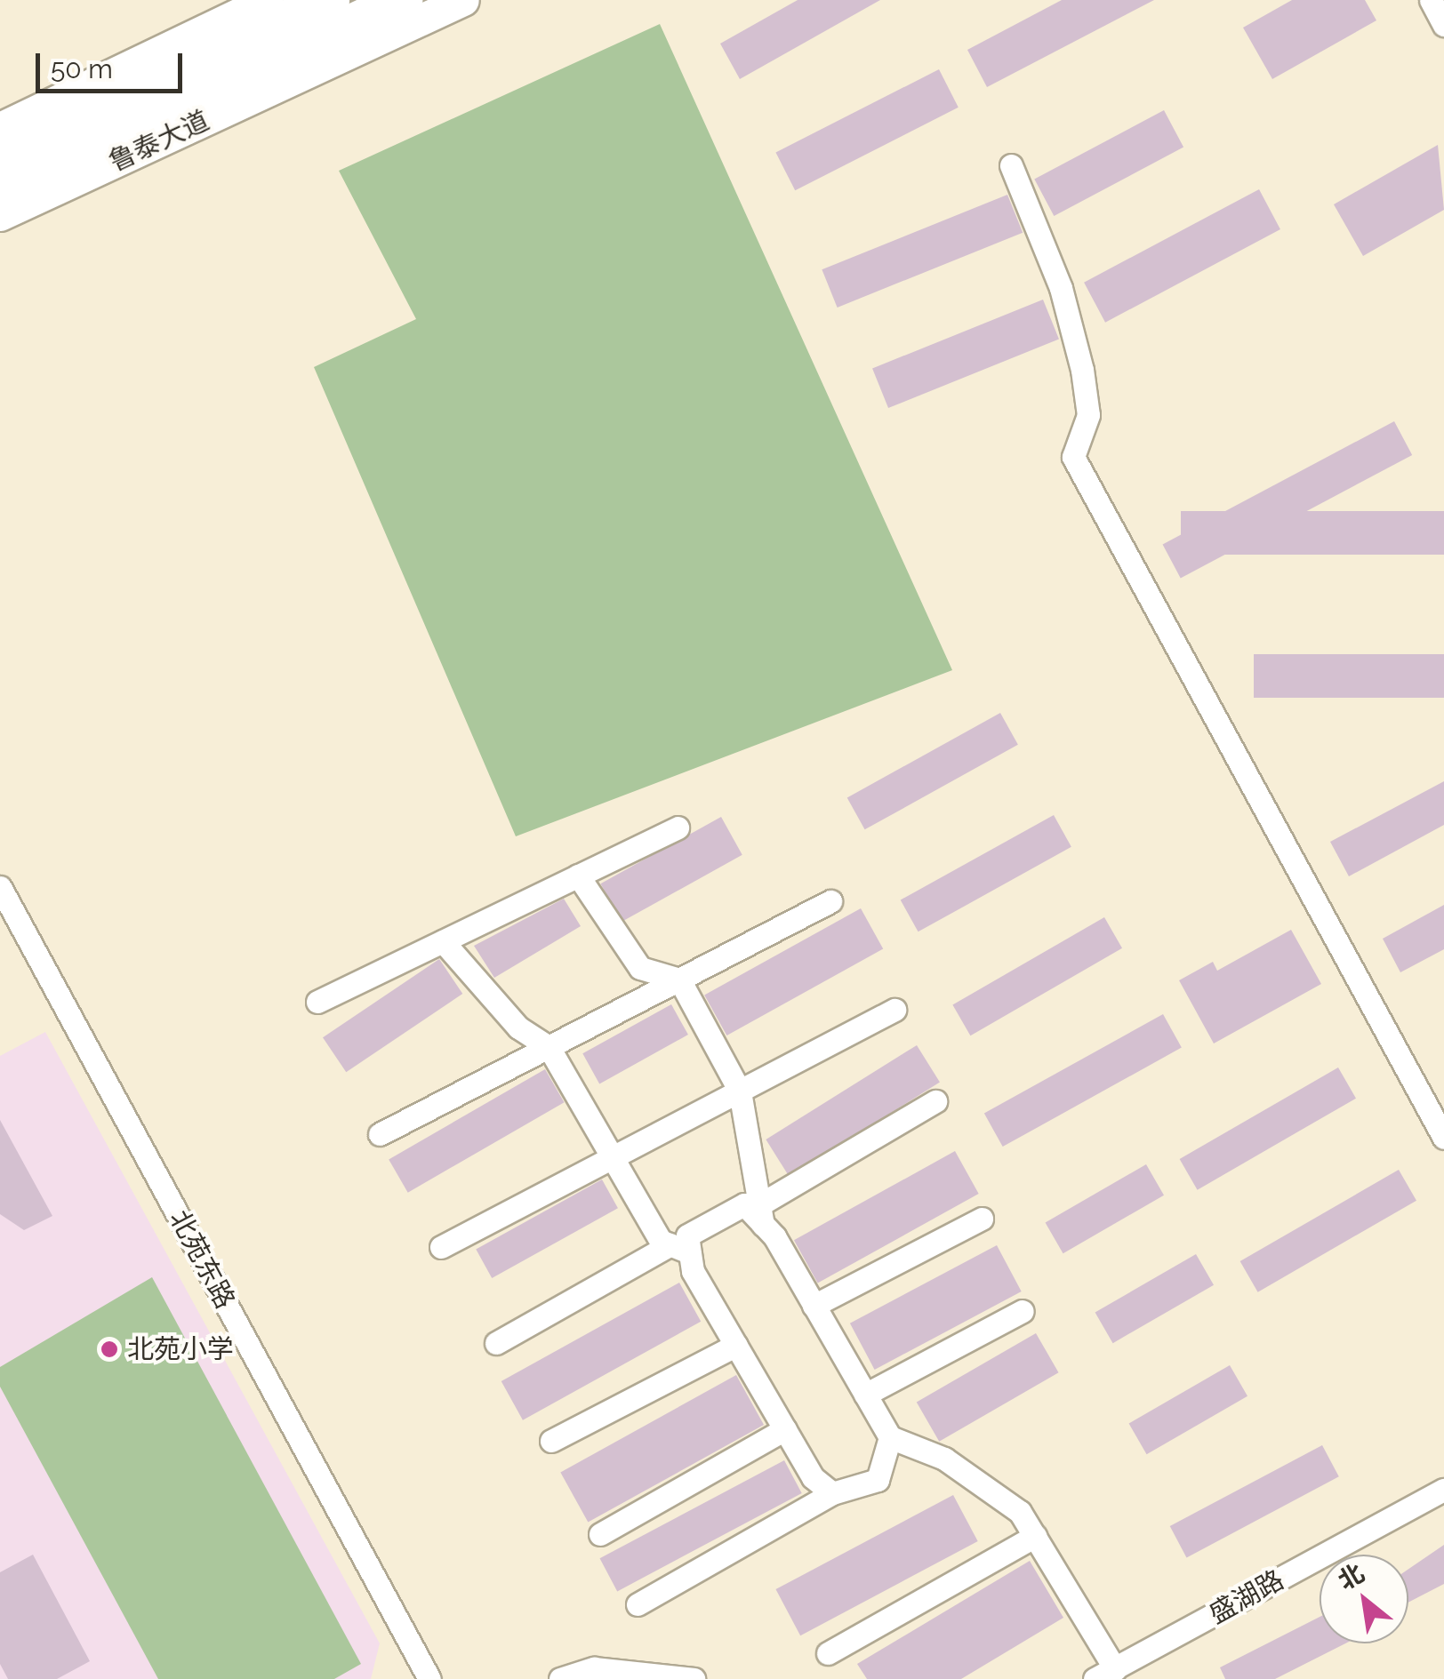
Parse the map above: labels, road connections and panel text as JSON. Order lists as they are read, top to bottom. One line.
{"streets":{"main road":["鲁泰大道"],"street":["北苑东路","盛湖路"]},"places":["北苑小学"],"scale_bar":"50 m","north":"top left"}
